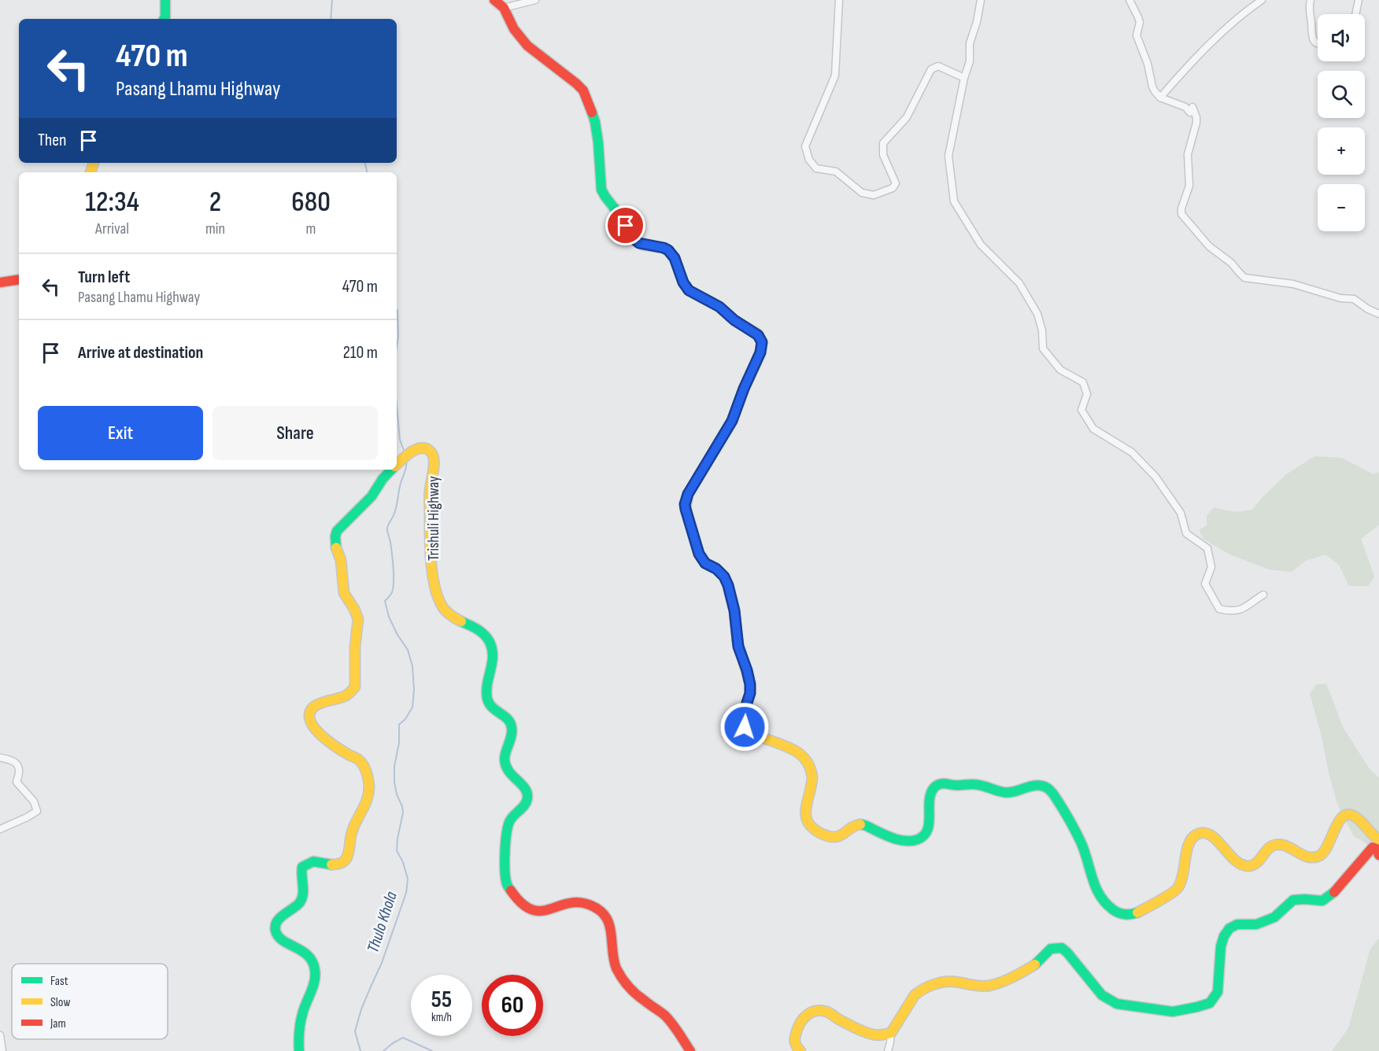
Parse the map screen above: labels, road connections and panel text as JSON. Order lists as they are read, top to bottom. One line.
{"streets":{"street":["Trishuli Highway"]},"water":["Thulo Khola"],"legend":["Fast","Slow","Jam"],"page":{"map_buttons":["+","−"],"turn":["470 m","Pasang Lhamu Highway"],"then":"Then","eta":["12:34","Arrival","2","min","680","m"],"list":[{"name":"Turn left","note":"Pasang Lhamu Highway","value":"470 m"},{"name":"Arrive at destination","value":"210 m"}],"buttons":["Exit","Share"],"speed":"55 km/h","limit":"60"}}
